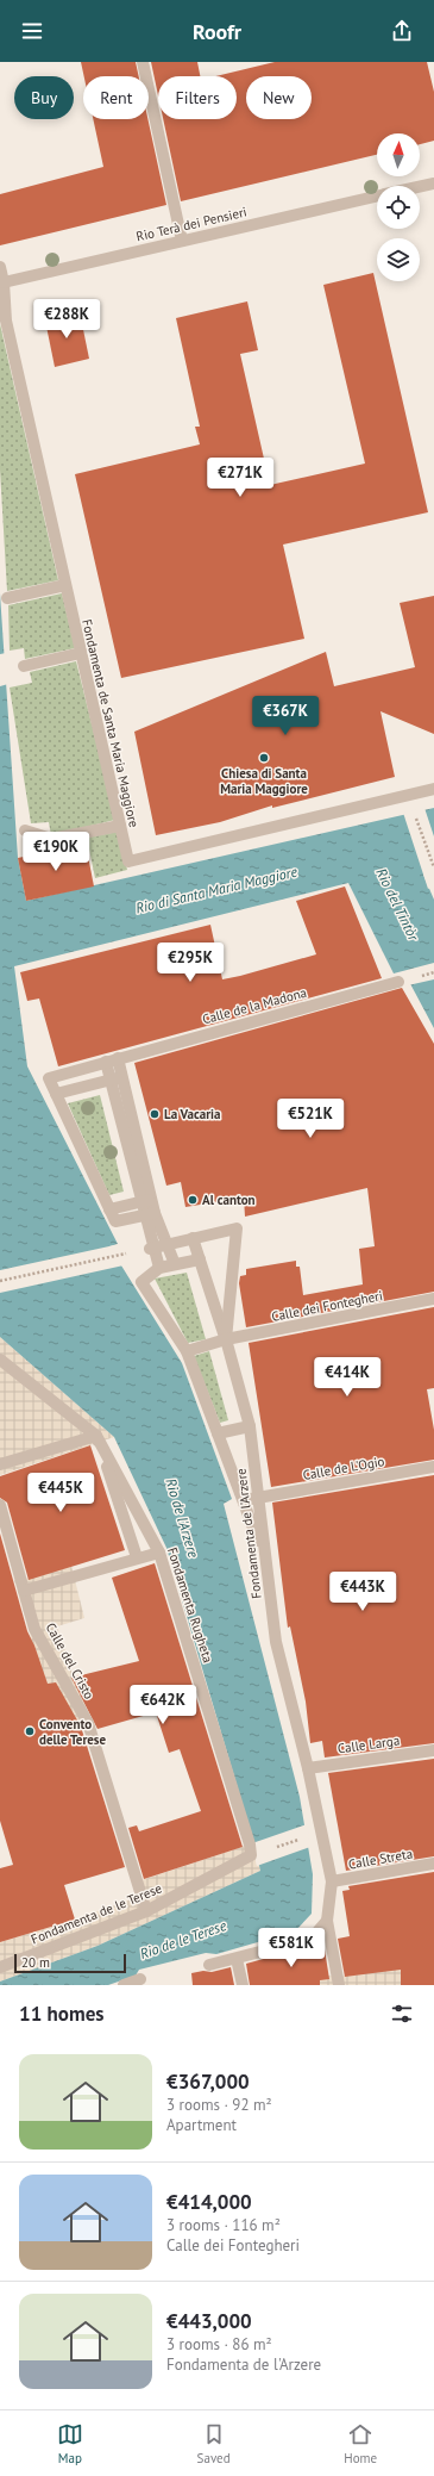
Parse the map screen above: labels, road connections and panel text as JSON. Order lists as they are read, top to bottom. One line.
{"streets":{"street":["Rio Terà dei Pensieri","Fondamenta de Santa Maria Maggiore","Calle de la Madona","Calle dei Fontegheri","Calle de L'Ogio","Fondamenta de l'Arzere","Fondamenta Rugheta","Calle del Cristo","Calle Larga","Calle Streta","Fondamenta de le Terese"]},"crossings":[["Rio Terà dei Pensieri","Fondamenta de Santa Maria Maggiore"],["Calle dei Fontegheri","Fondamenta de l'Arzere"],["Calle de L'Ogio","Fondamenta de l'Arzere"],["Fondamenta de l'Arzere","Calle Larga"],["Fondamenta de l'Arzere","Calle Streta"],["Fondamenta Rugheta","Fondamenta de le Terese"],["Calle del Cristo","Fondamenta de le Terese"]],"water":["Rio di Santa Maria Maggiore","Rio del Tintòr","Rio de l'Arzere","Rio de le Terese"],"places":["Chiesa di Santa Maria Maggiore","La Vacaria","Al canton","Convento delle Terese"],"scale_bar":"20 m","north":"top","page":{"header":"Roofr","chip":["Buy","Rent","Filters","New"],"price":["€288K","€271K","€367K","€190K","€295K","€521K","€414K","€445K","€443K","€642K","€581K"],"scale":"20 m","heading":"11 homes","list":[{"name":"€367,000","note":"3 rooms · 92 m² · Apartment"},{"name":"€414,000","note":"3 rooms · 116 m² · Calle dei Fontegheri"},{"name":"€443,000","note":"3 rooms · 86 m² · Fondamenta de l'Arzere"}],"tabs":["Map","Saved","Home"]}}
